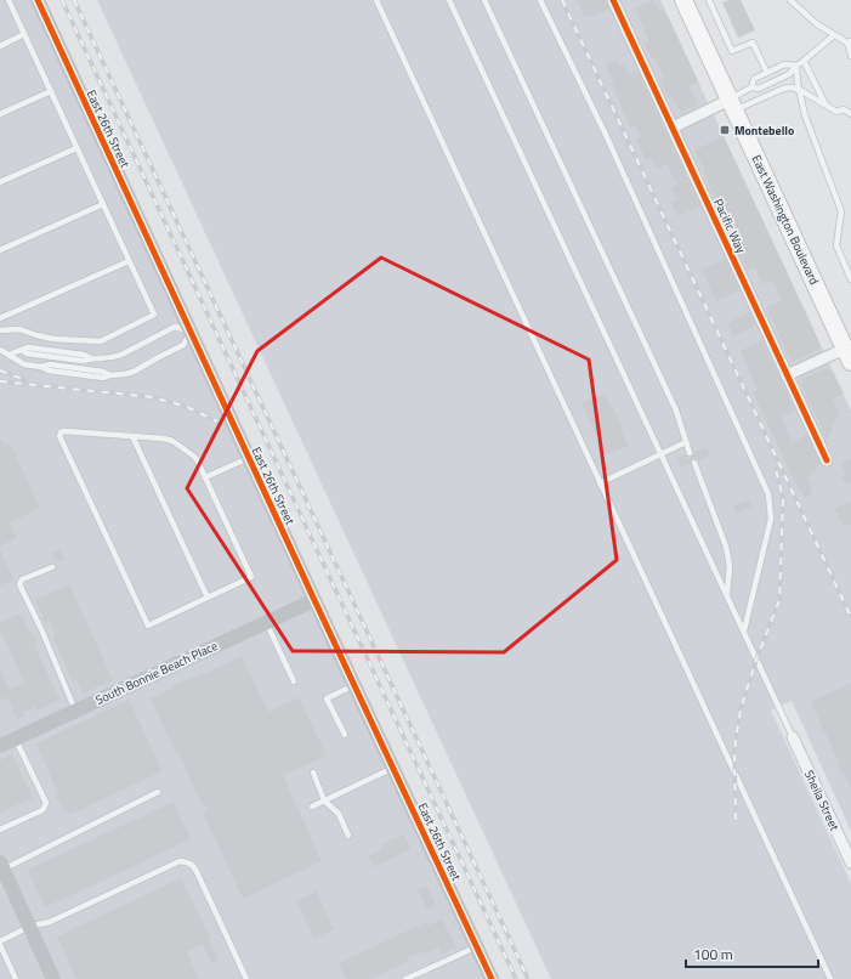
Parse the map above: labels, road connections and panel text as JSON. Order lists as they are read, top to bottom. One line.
{"streets":{"main road":["East Washington Boulevard"],"street":["East 26th Street","Pacific Way","South Bonnie Beach Place","Sheila Street"]},"crossings":[["East 26th Street","South Bonnie Beach Place"]],"places":{"transit":["Montebello"]},"scale_bar":"100 m"}
